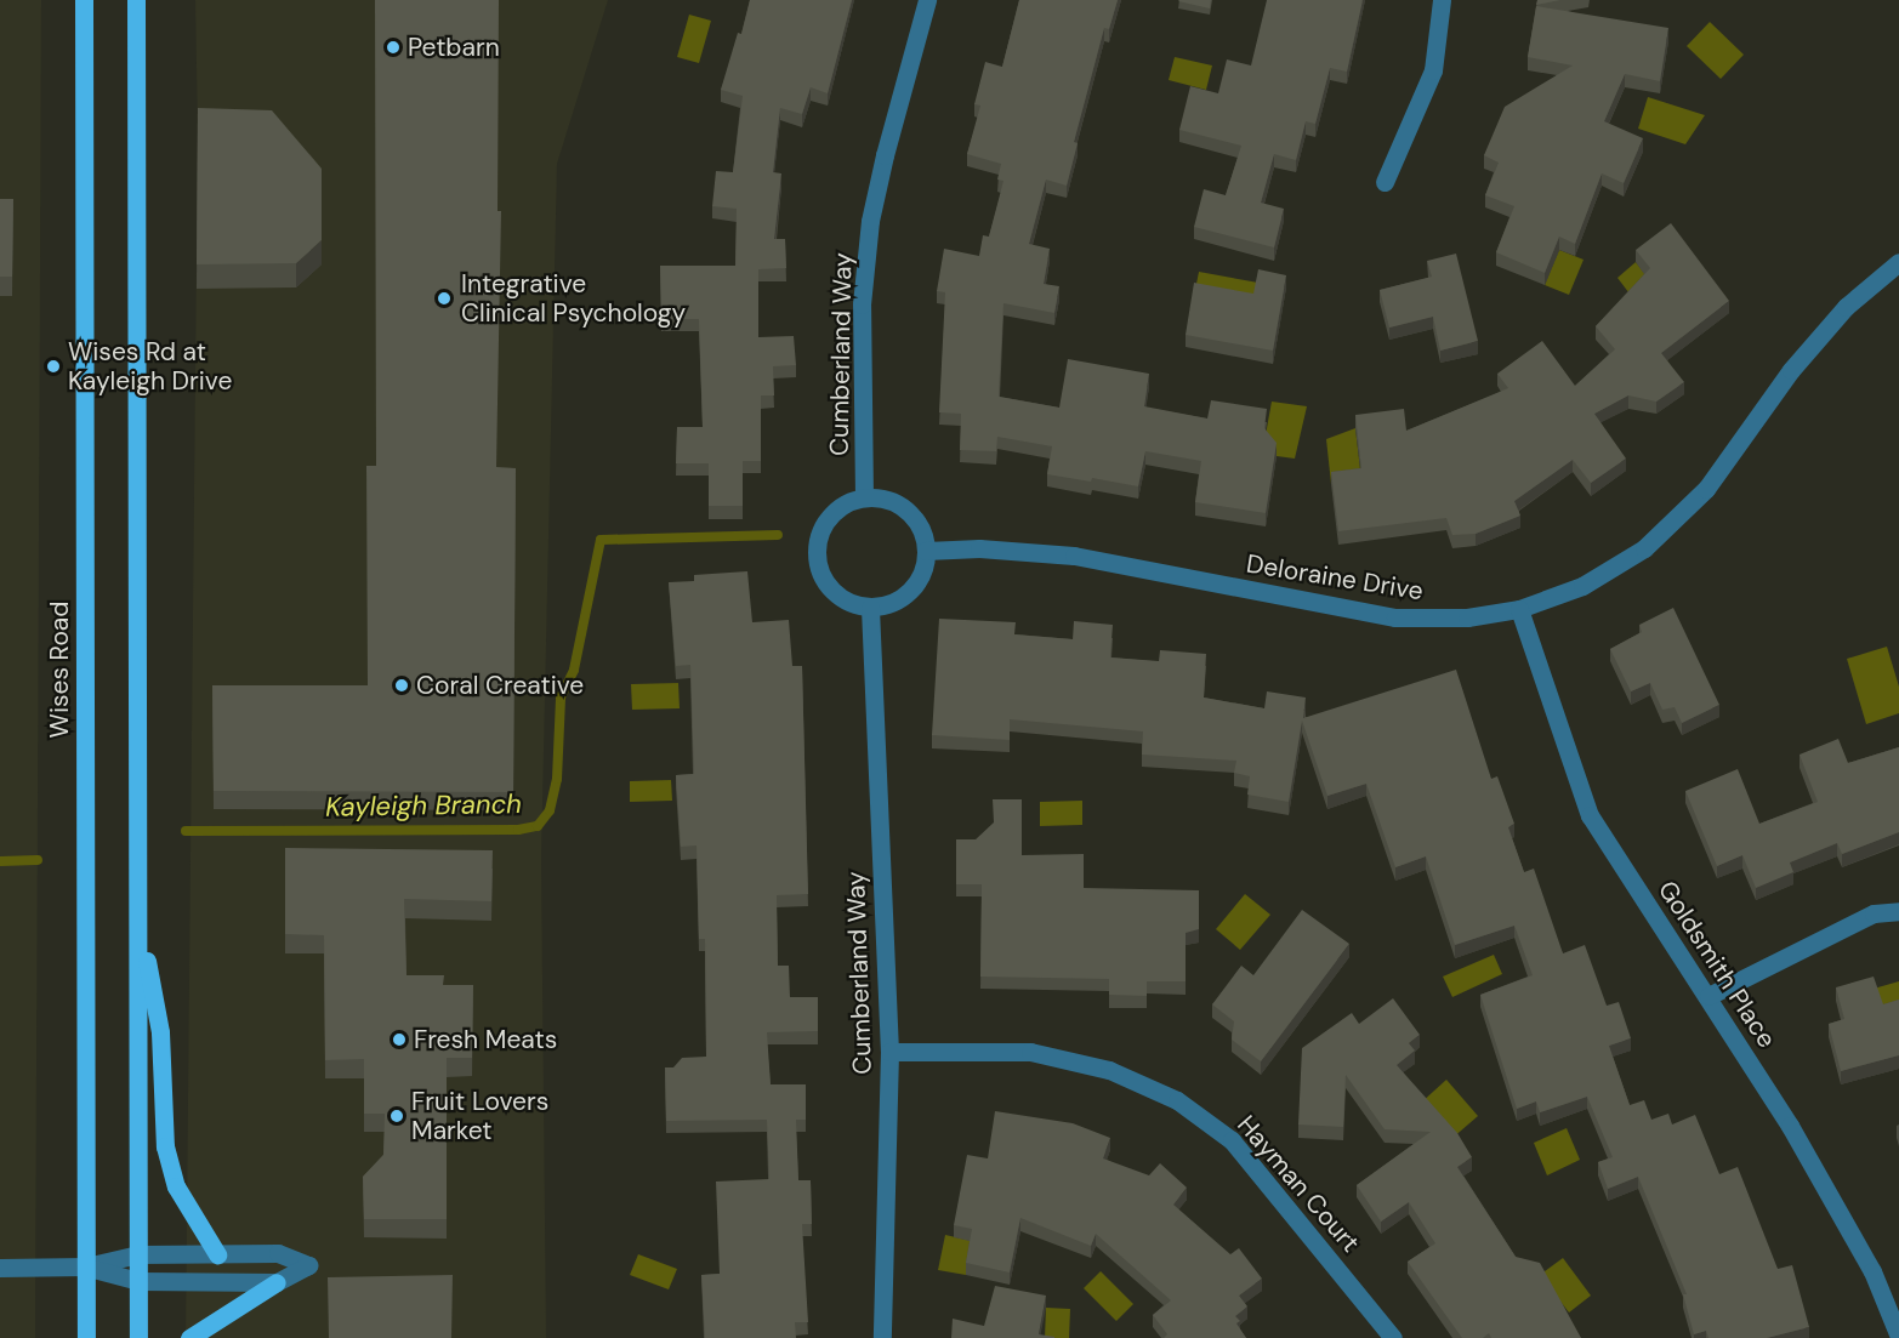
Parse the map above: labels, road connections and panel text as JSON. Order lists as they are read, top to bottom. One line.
{"streets":{"main road":["Wises Road"],"street":["Cumberland Way","Deloraine Drive","Goldsmith Place","Hayman Court"]},"crossings":[["Cumberland Way","Deloraine Drive"],["Cumberland Way","Hayman Court"],["Deloraine Drive","Goldsmith Place"]],"water":["Kayleigh Branch"],"places":["Petbarn","Integrative Clinical Psychology","Wises Rd at Kayleigh Drive","Coral Creative","Fresh Meats","Fruit Lovers Market"]}
